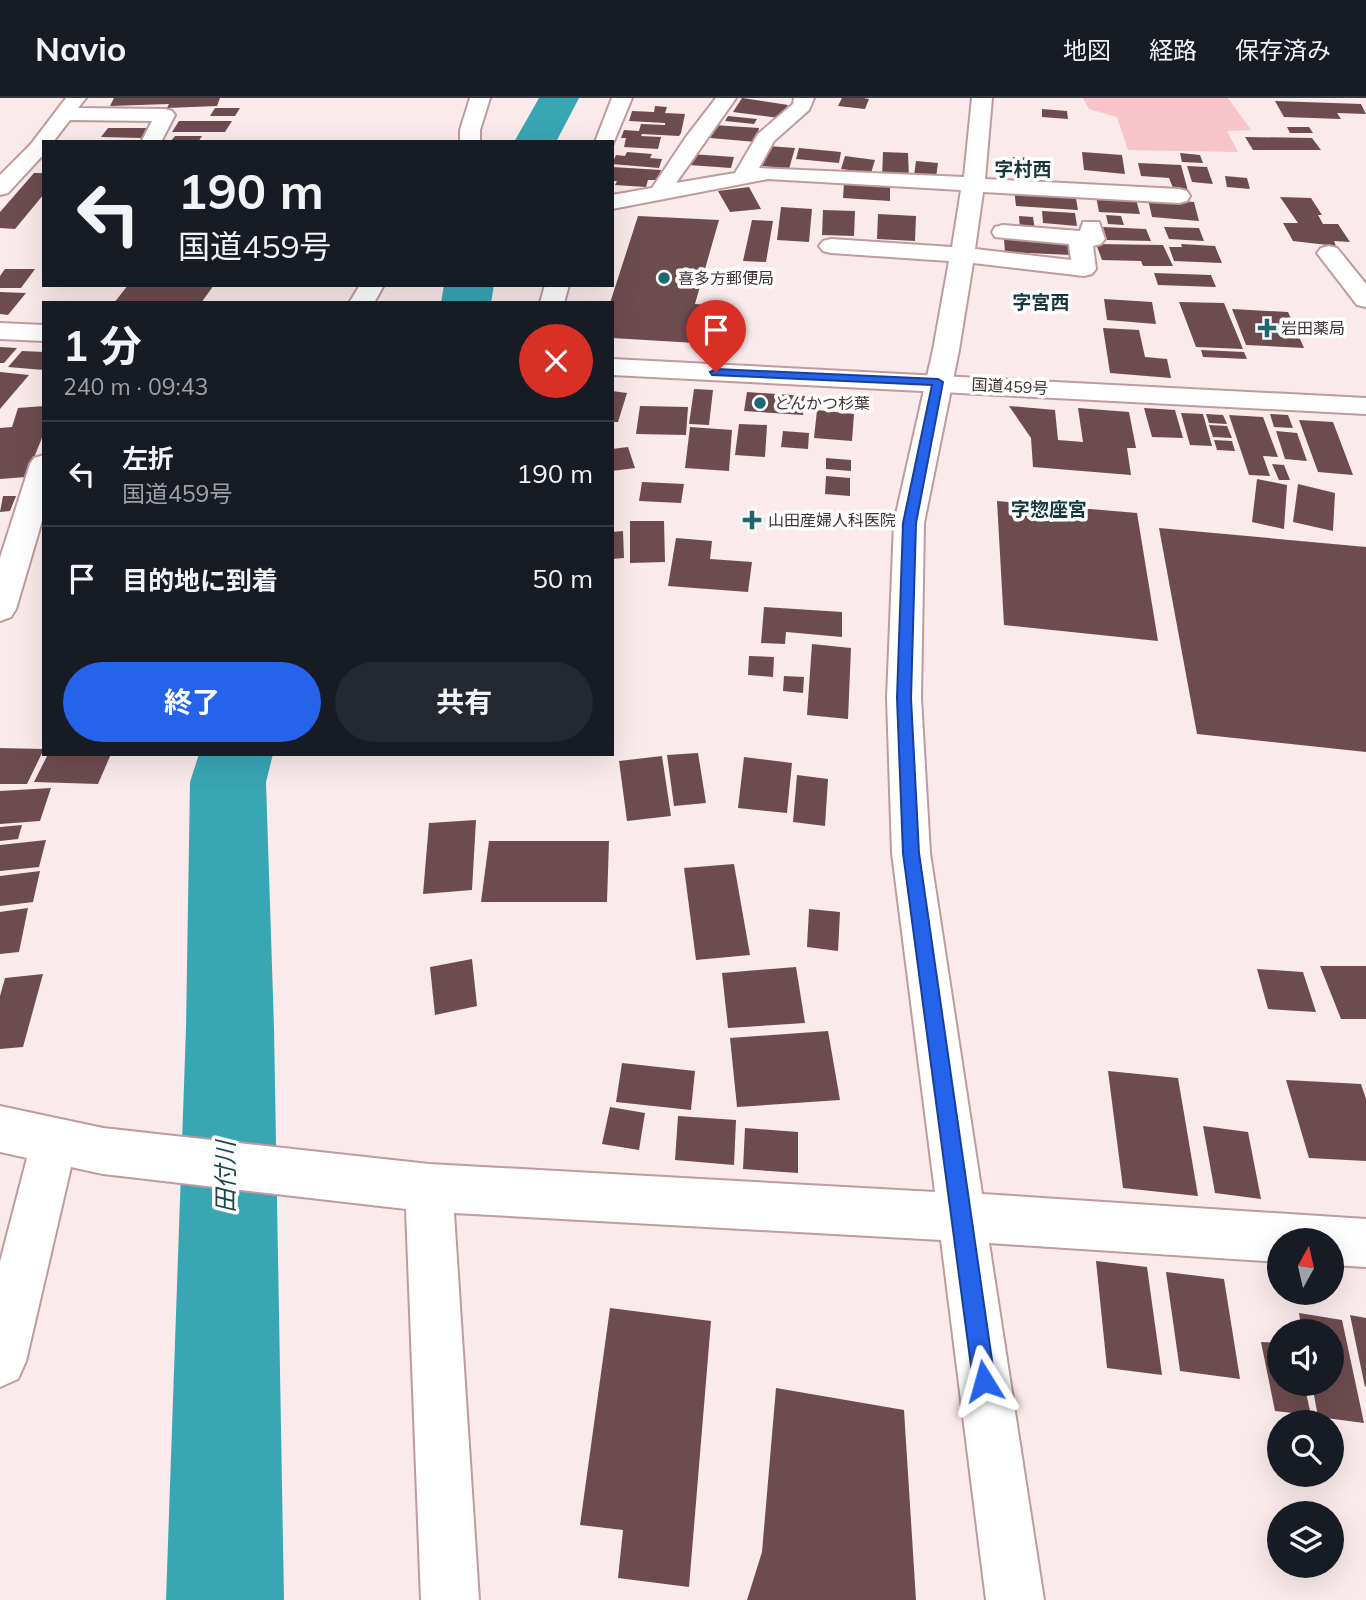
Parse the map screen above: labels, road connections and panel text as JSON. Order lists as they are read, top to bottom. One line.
{"streets":{"main road":["国道459号"]},"districts":["字村西","字宮西","字惣座宮"],"water":["田付川"],"places":{"other":["喜多方郵便局","とんかつ杉葉"],"health":["岩田薬局","山田産婦人科医院"]},"north":"top","page":{"header":"Navio","nav":["地図","経路","保存済み"],"turn":["190 m","国道459号"],"heading":["1 分","240 m · 09:43"],"list":[{"name":"左折","note":"国道459号","value":"190 m"},{"name":"目的地に到着","value":"50 m"}],"buttons":["終了","共有"]}}
